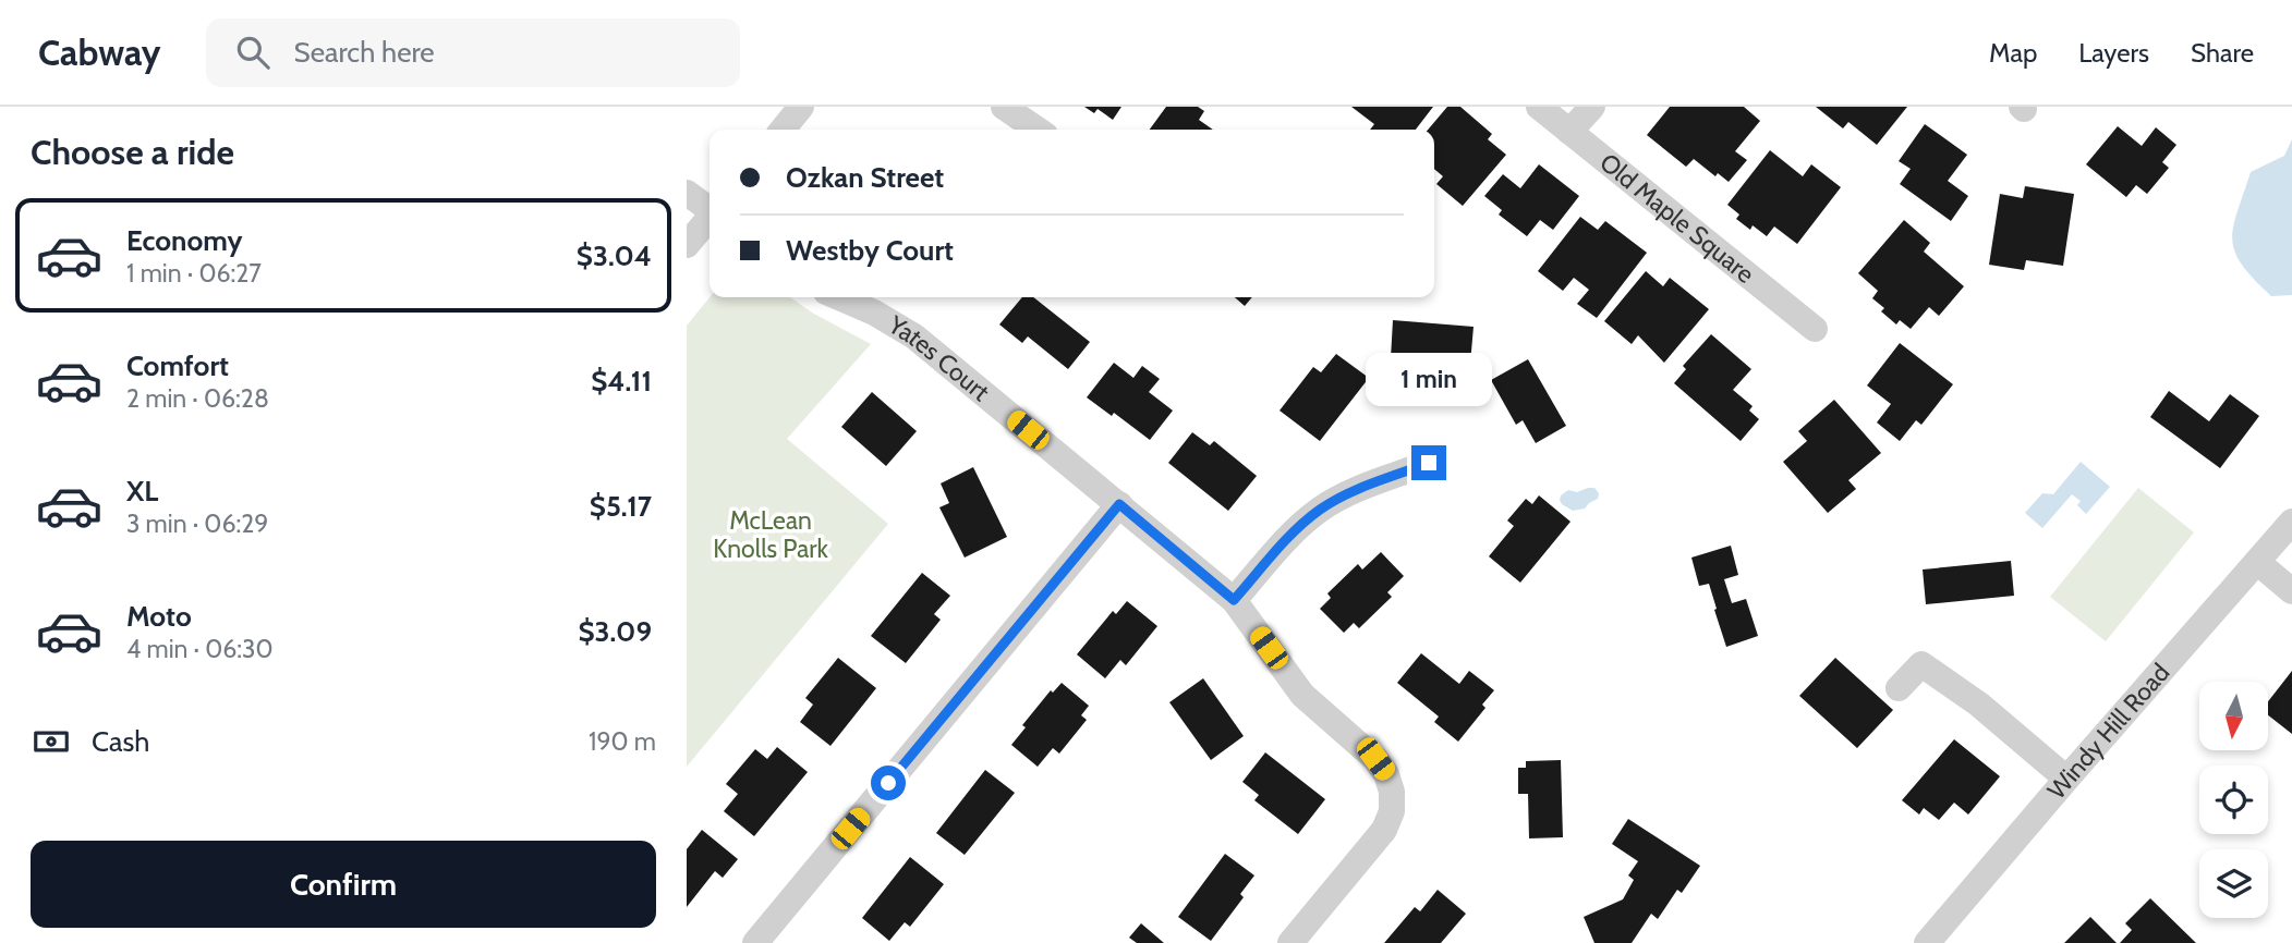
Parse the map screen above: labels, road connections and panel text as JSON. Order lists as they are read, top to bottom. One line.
{"streets":{"street":["Old Maple Square","Yates Court","Windy Hill Road"]},"parks":["McLean Knolls Park"],"north":"bottom","page":{"header":"Cabway","search":"Search here","nav":["Map","Layers","Share"],"heading":"Choose a ride","banner":["Ozkan Street","Westby Court"],"list":[{"name":"Economy","note":"1 min · 06:27","value":"$3.04"},{"name":"Comfort","note":"2 min · 06:28","value":"$4.11"},{"name":"XL","note":"3 min · 06:29","value":"$5.17"},{"name":"Moto","note":"4 min · 06:30","value":"$3.09"}],"bubble":"1 min","pay":["Cash","190 m"],"buttons":"Confirm"}}
